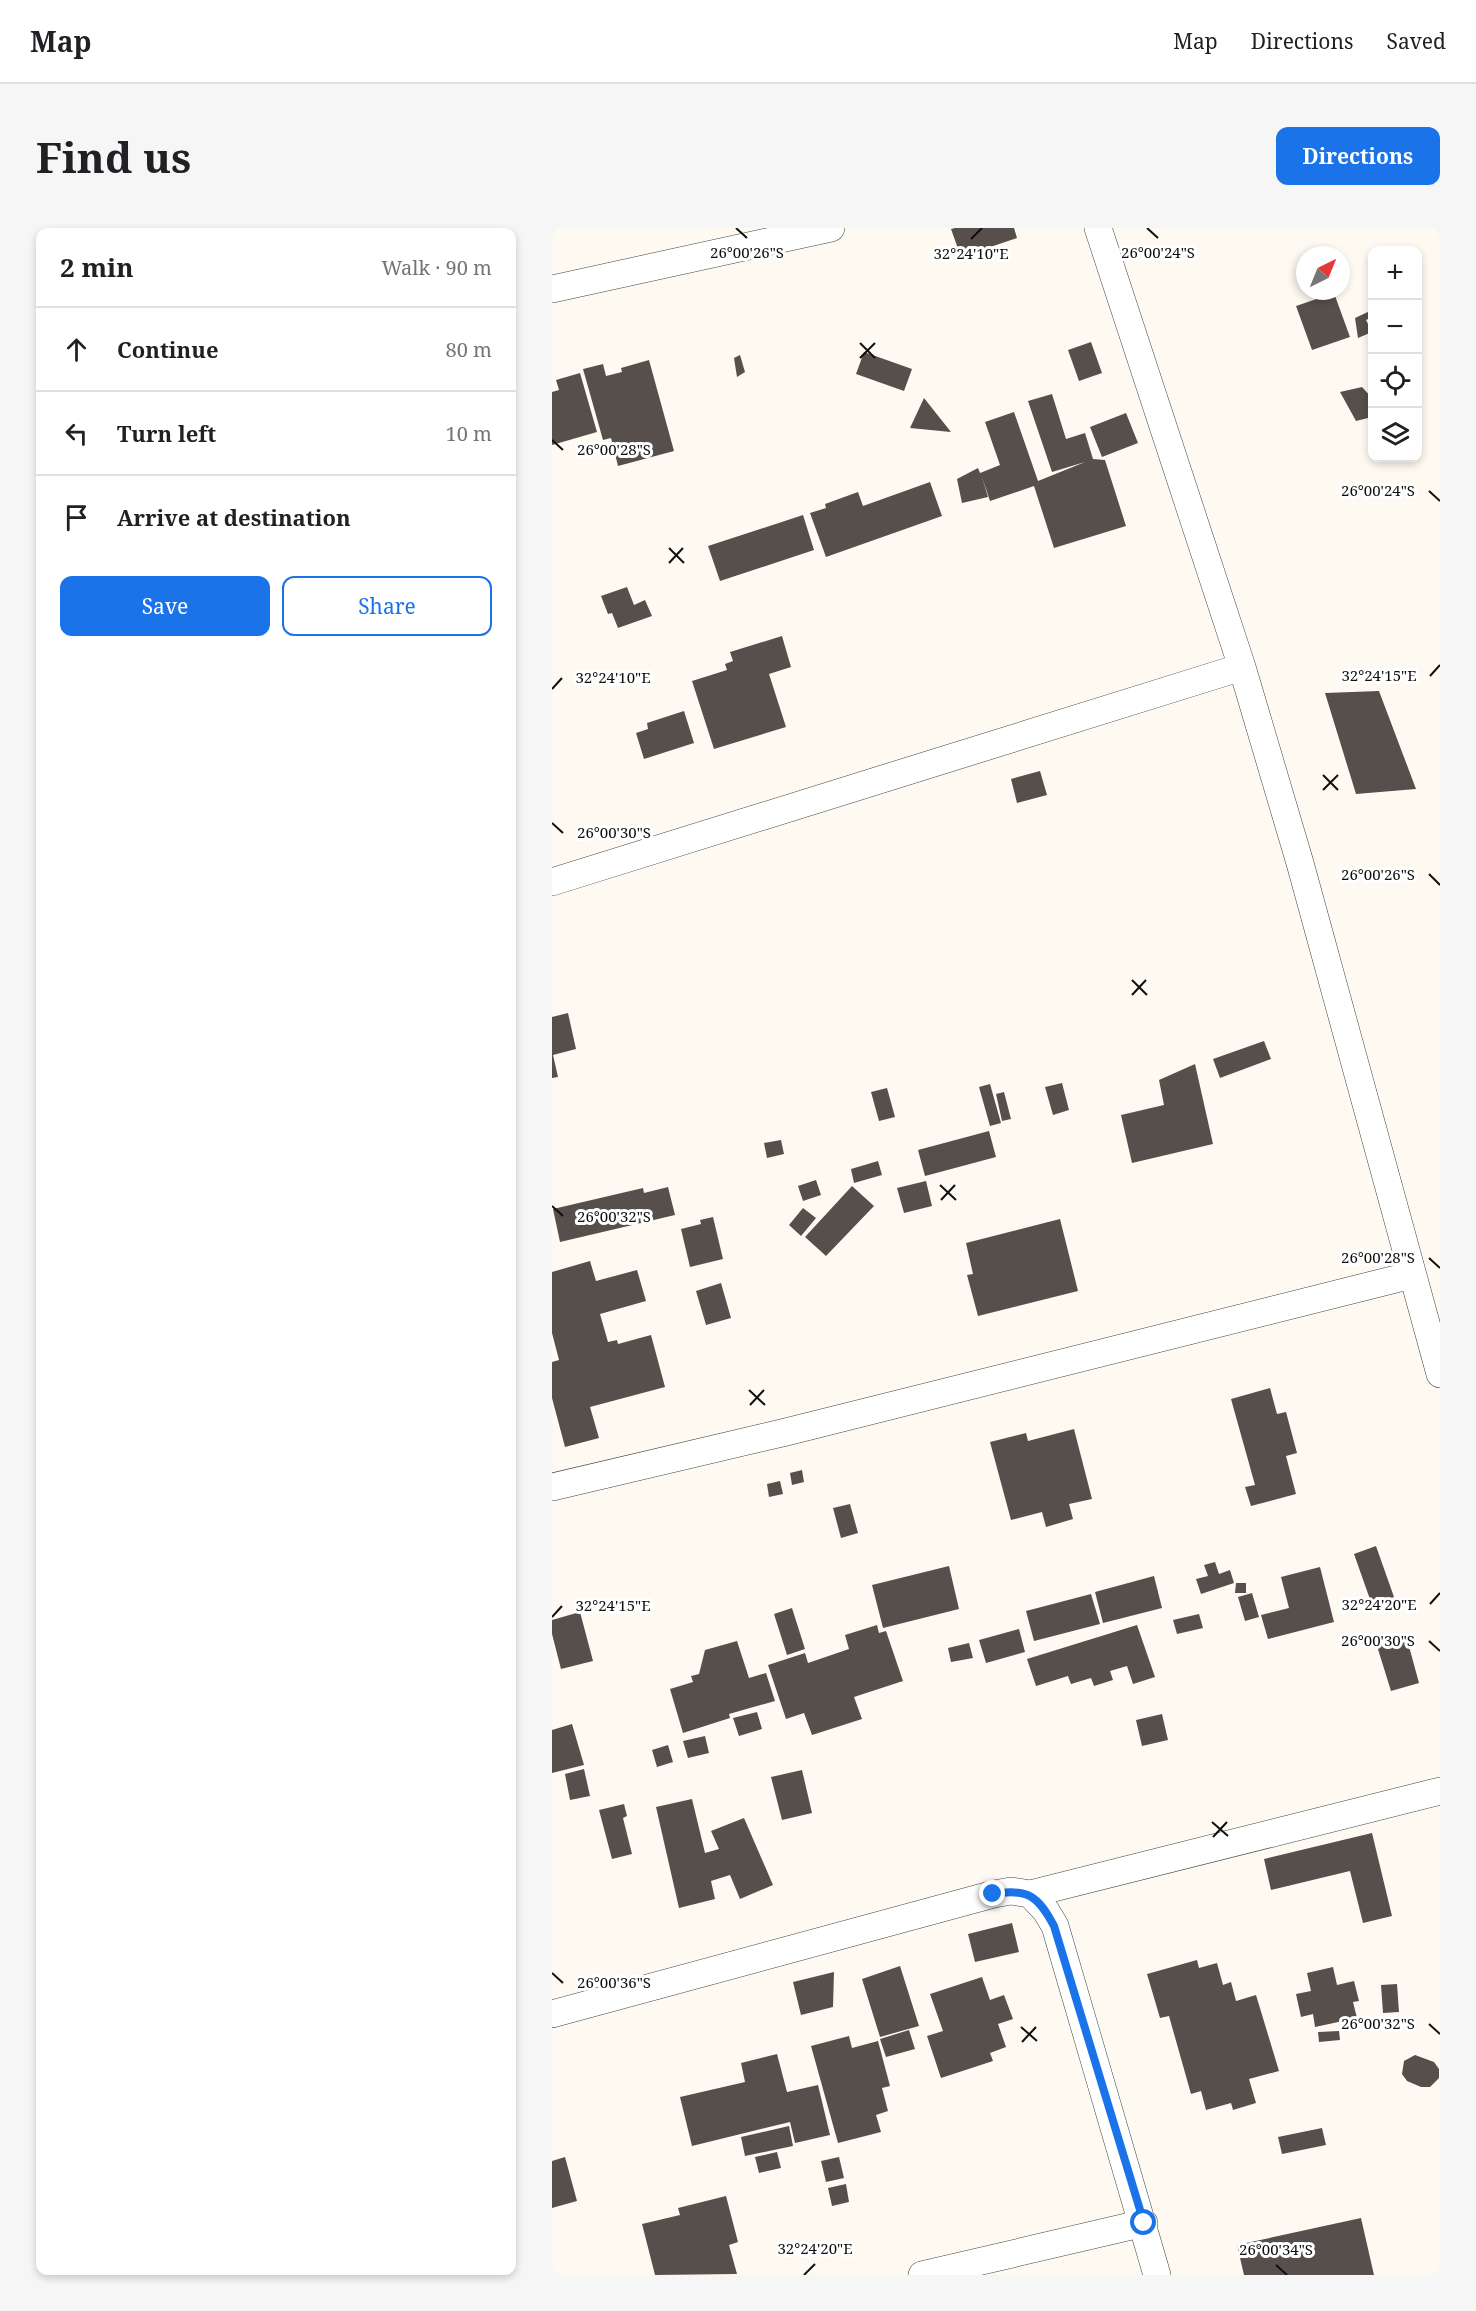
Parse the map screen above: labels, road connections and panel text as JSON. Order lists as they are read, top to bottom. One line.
{"north":"top right","page":{"header":"Map","nav":["Map","Directions","Saved"],"buttons":["Directions",["Save","Share"]],"title":"Find us","heading":["2 min","Walk · 90 m"],"map_buttons":["+","−"],"list":[["Continue","80 m"],["Turn left","10 m"],"Arrive at destination"]},"coordinates":["26°00'26\"S","26°00'24\"S","32°24'10\"E","26°00'28\"S","32°24'15\"E","26°00'30\"S","26°00'32\"S","32°24'20\"E","26°00'36\"S","26°00'34\"S"]}
